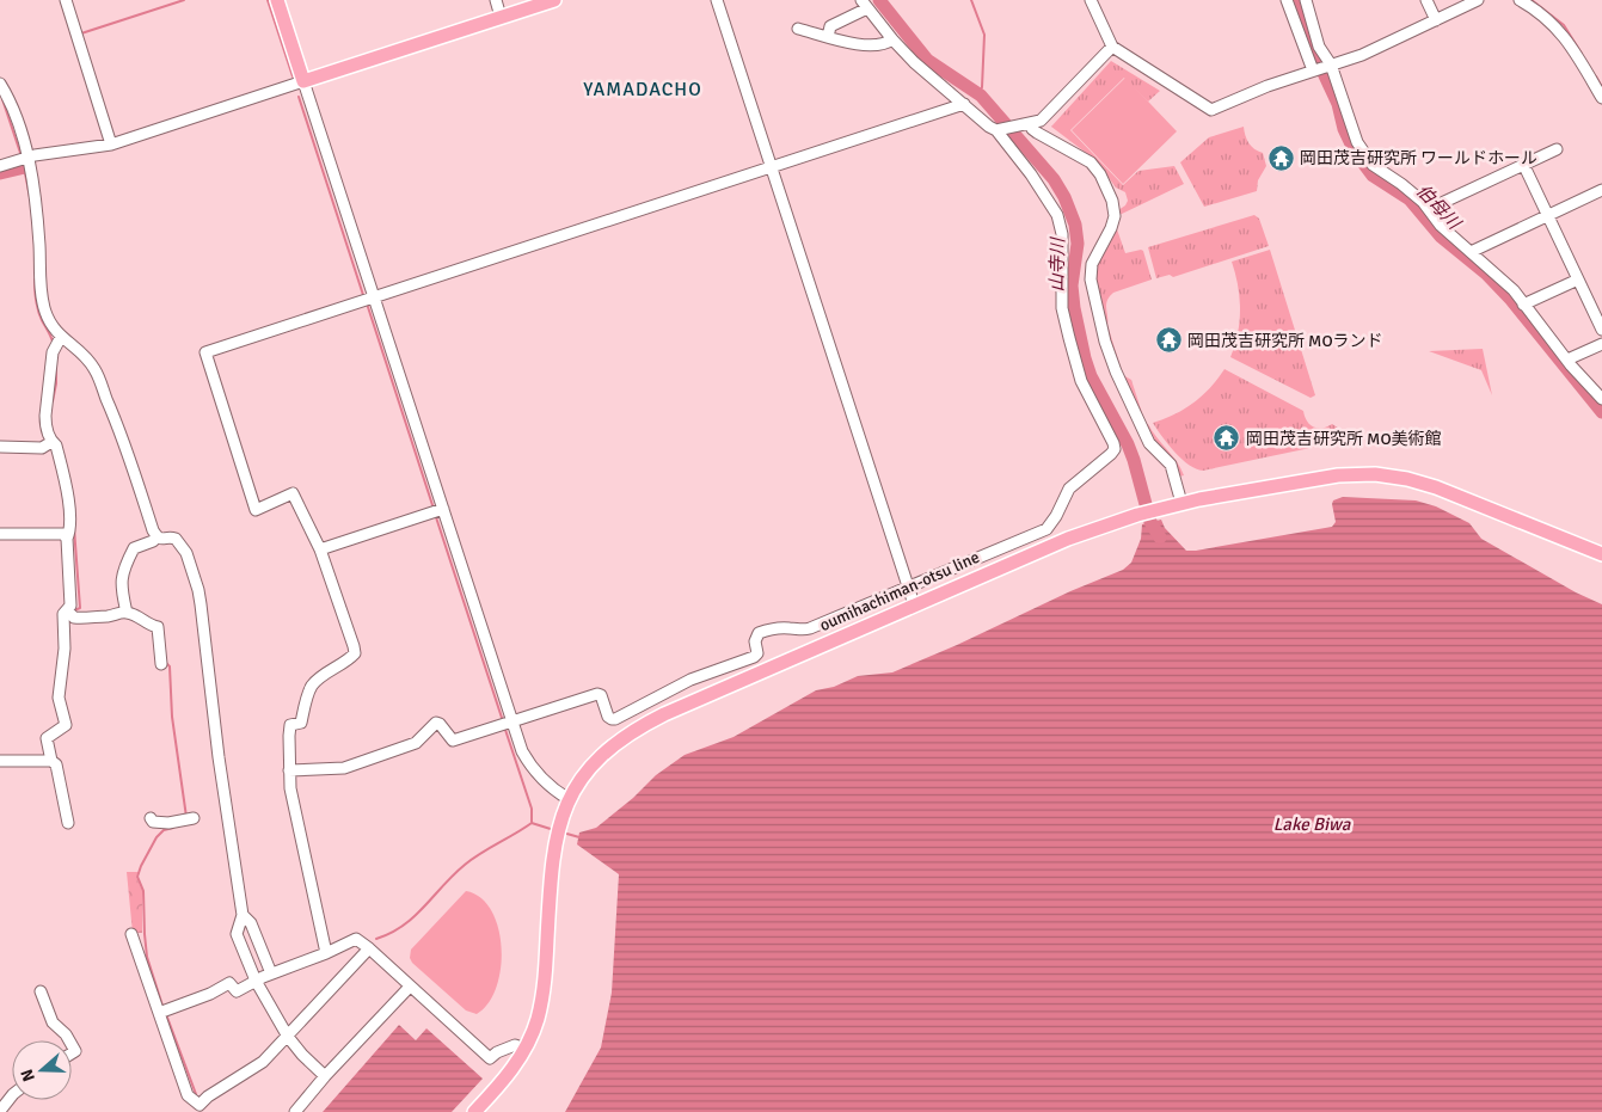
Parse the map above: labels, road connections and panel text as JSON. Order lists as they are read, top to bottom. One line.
{"streets":{"main road":["oumihachiman-otsu line"]},"districts":["YAMADACHO"],"water":["伯母川","山寺川","Lake Biwa"],"places":{"temple":["岡田茂吉研究所 ワールドホール","岡田茂吉研究所 MOランド","岡田茂吉研究所 MO美術館"]},"north":"left"}
